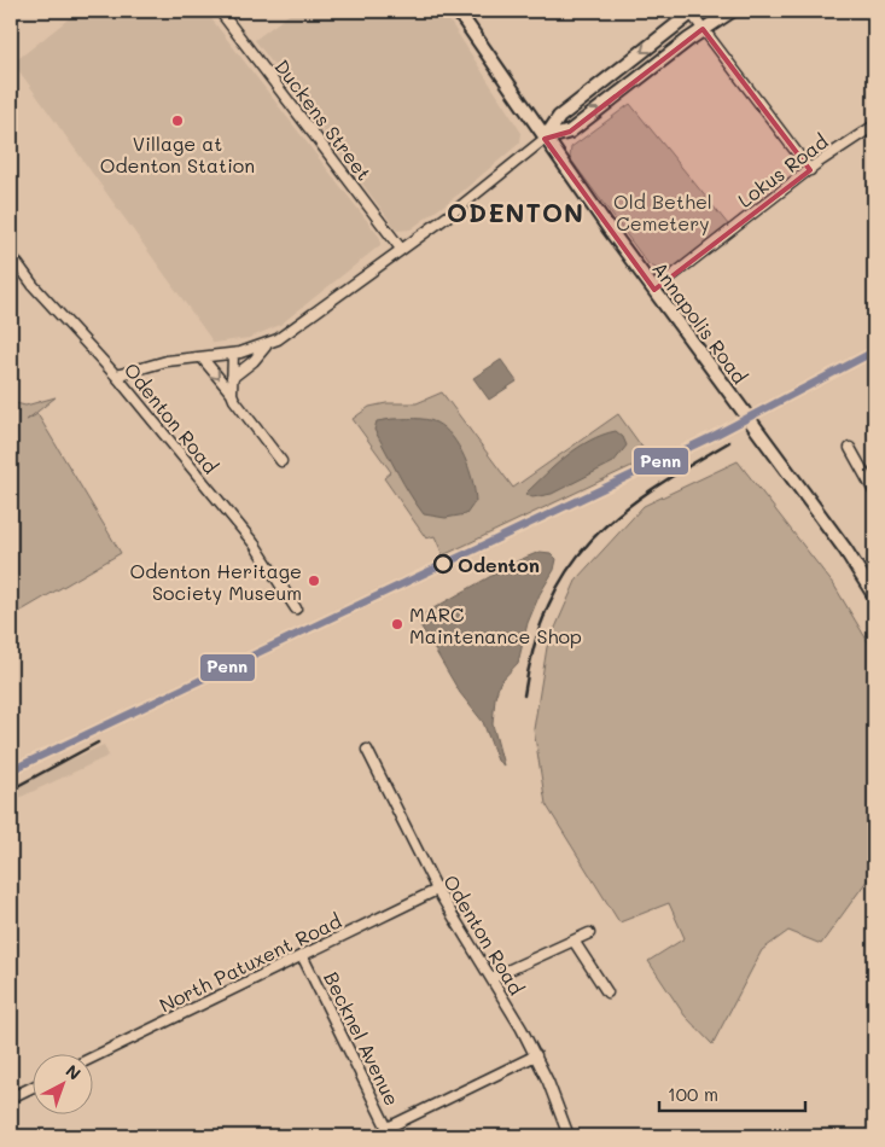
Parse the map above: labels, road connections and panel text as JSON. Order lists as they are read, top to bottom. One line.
{"streets":{"main road":["Annapolis Road"],"street":["Duckens Street","Lokus Road","Odenton Road","North Patuxent Road","Becknel Avenue"]},"crossings":[["Lokus Road","Annapolis Road"],["Odenton Road","North Patuxent Road"],["North Patuxent Road","Becknel Avenue"]],"districts":["ODENTON"],"parks":["Old Bethel Cemetery"],"places":["Village at Odenton Station","Odenton","Odenton Heritage Society Museum","MARC Maintenance Shop"],"lines":["transit line Penn"],"scale_bar":"100 m","north":"top right"}
